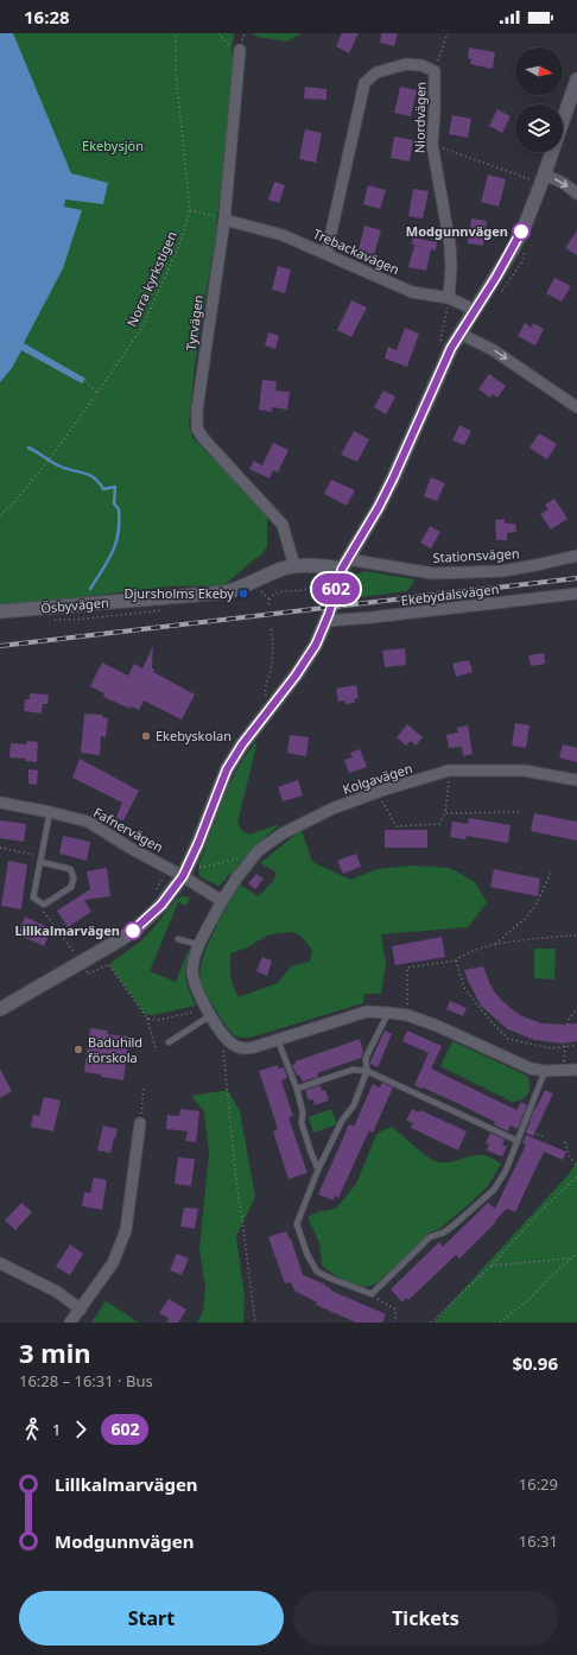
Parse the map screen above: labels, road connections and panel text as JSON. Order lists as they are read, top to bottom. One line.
{"streets":{"street":["Niordvägen","Trebackavägen","Tyrvägen","Stationsvägen","Ekebydalsvägen","Ösbyvägen","Kolgavägen","Fafnervägen"],"path":["Norra kyrkstigen"]},"crossings":[["Niordvägen","Trebackavägen"],["Trebackavägen","Tyrvägen"],["Tyrvägen","Ösbyvägen"],["Stationsvägen","Ösbyvägen"]],"parks":["Ekebysjön"],"places":{"other":["Modgunnvägen","Ekebyskolan","Lillkalmarvägen","Baduhild förskola"],"transit":["Djursholms Ekeby"]},"lines":["bus line 602"],"north":"right","page":{"status":"16:28","on_map":"602","heading":["3 min","16:28 – 16:31 · Bus","$0.96"],"legs":["1","602"],"list":[{"name":"Lillkalmarvägen","value":"16:29"},{"name":"Modgunnvägen","value":"16:31"}],"buttons":["Start","Tickets"]}}
